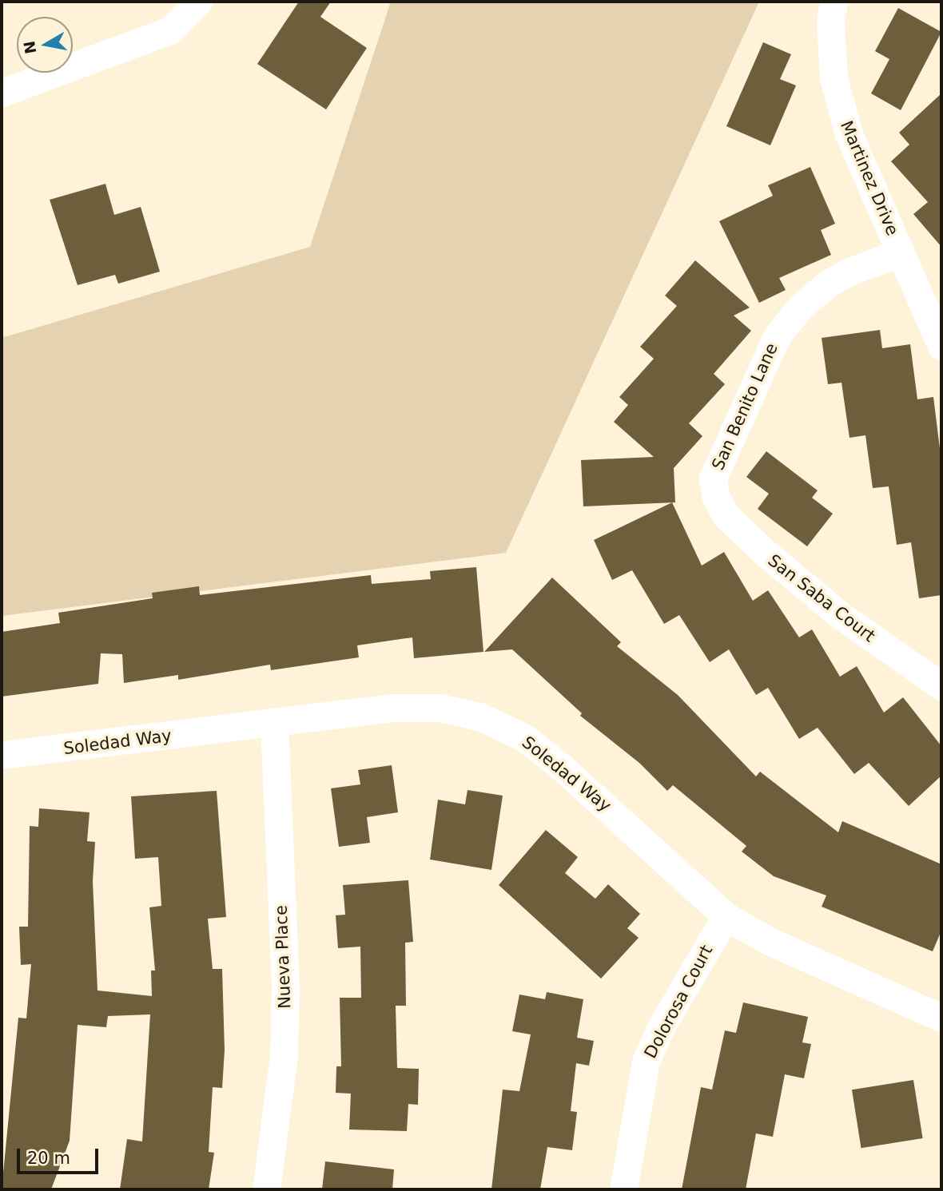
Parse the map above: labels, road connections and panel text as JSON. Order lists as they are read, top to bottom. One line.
{"streets":{"street":["Martinez Drive","San Benito Lane","San Saba Court","Soledad Way","Nueva Place","Dolorosa Court"]},"crossings":[["Martinez Drive","San Benito Lane"],["San Benito Lane","San Saba Court"],["Soledad Way","Nueva Place"],["Soledad Way","Dolorosa Court"]],"scale_bar":"20 m","north":"left"}
